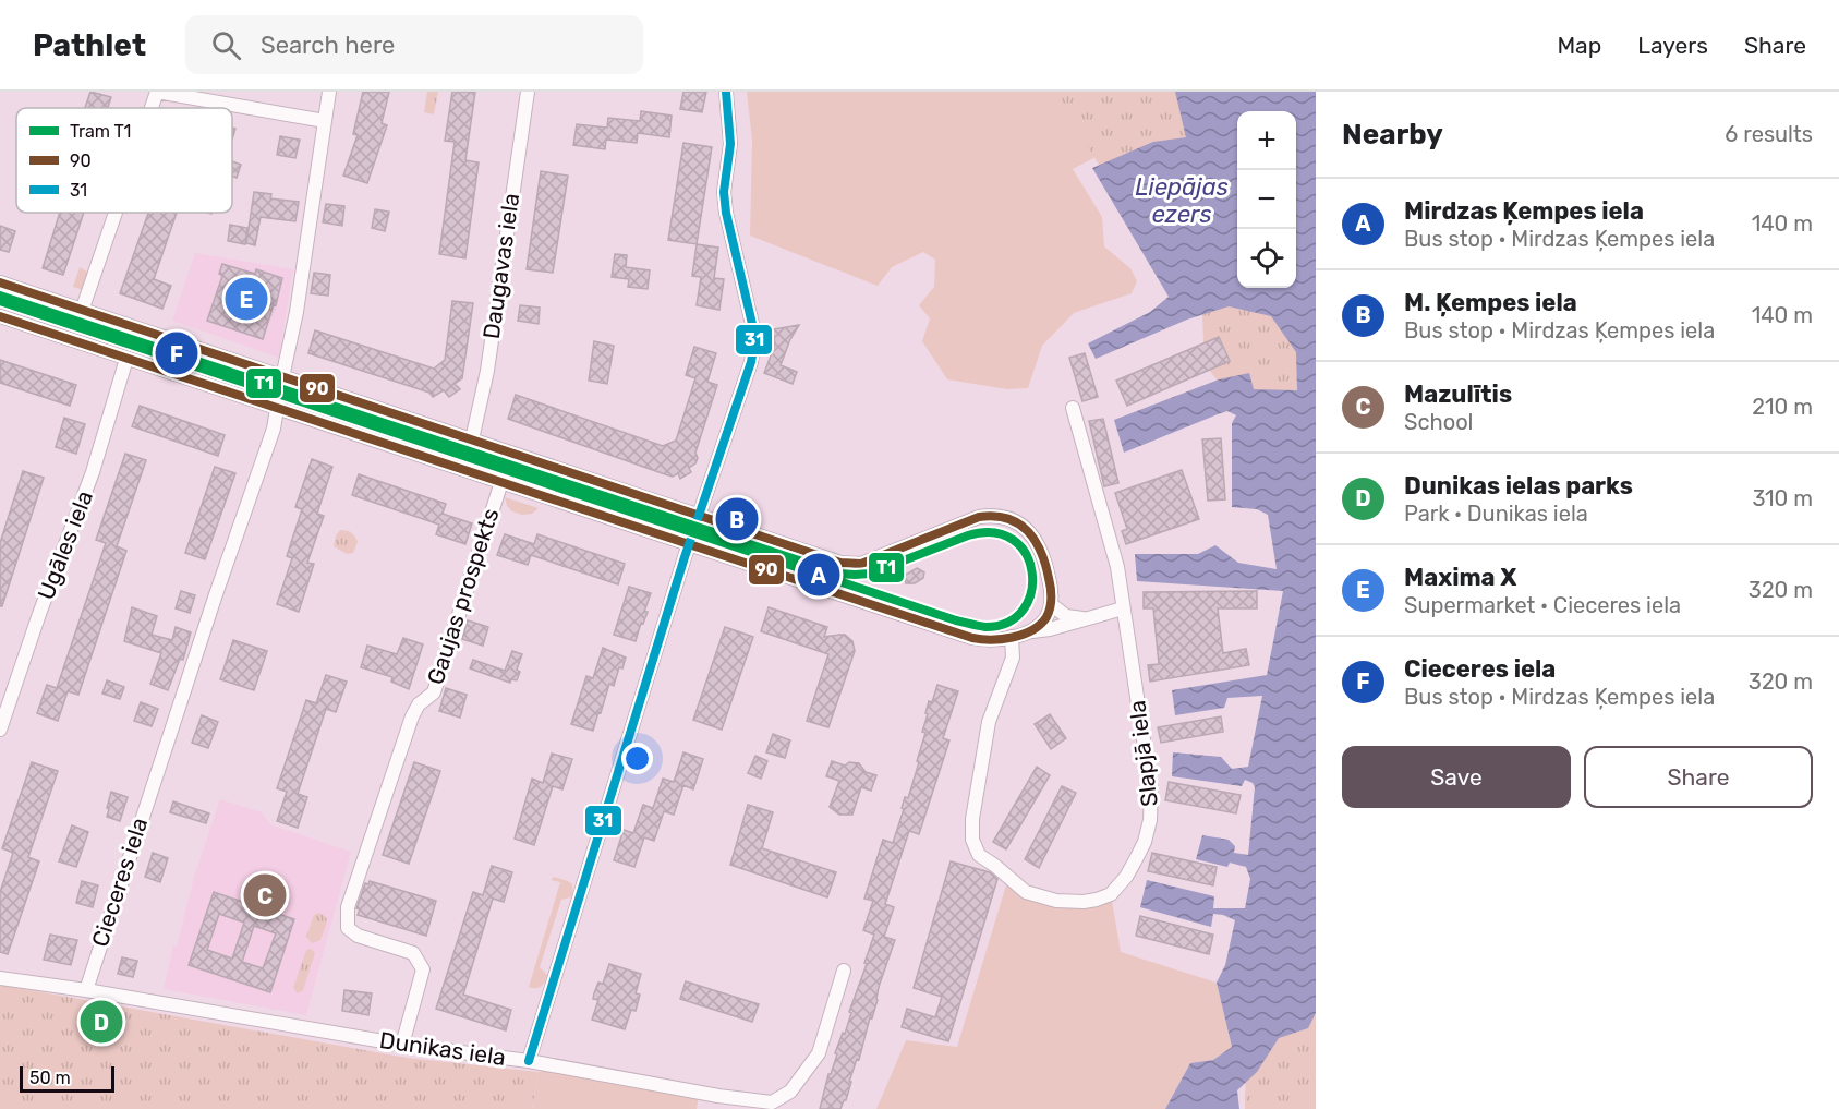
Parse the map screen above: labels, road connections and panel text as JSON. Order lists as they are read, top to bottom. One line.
{"streets":{"street":["Daugavas iela","Ugāles iela","Gaujas prospekts","Slapjā iela","Cieceres iela","Dunikas iela"]},"crossings":[["Gaujas prospekts","Dunikas iela"],["Cieceres iela","Dunikas iela"]],"water":["Liepājas ezers"],"lines":["transit line 31","transit line 90","tram line T1"],"legend":["Tram T1","90","31"],"scale_bar":"50 m","page":{"header":"Pathlet","search":"Search here","nav":["Map","Layers","Share"],"heading":["Nearby","6 results"],"map_buttons":["+","−"],"list":[{"mark":"A","name":"Mirdzas Ķempes iela","note":"Bus stop · Mirdzas Ķempes iela","value":"140 m"},{"mark":"B","name":"M. Ķempes iela","note":"Bus stop · Mirdzas Ķempes iela","value":"140 m"},{"mark":"C","name":"Mazulītis","note":"School","value":"210 m"},{"mark":"D","name":"Dunikas ielas parks","note":"Park · Dunikas iela","value":"310 m"},{"mark":"E","name":"Maxima X","note":"Supermarket · Cieceres iela","value":"320 m"},{"mark":"F","name":"Cieceres iela","note":"Bus stop · Mirdzas Ķempes iela","value":"320 m"}],"pins":["E","F","B","A","C","D"],"buttons":["Save","Share"],"scale":"50 m"}}
